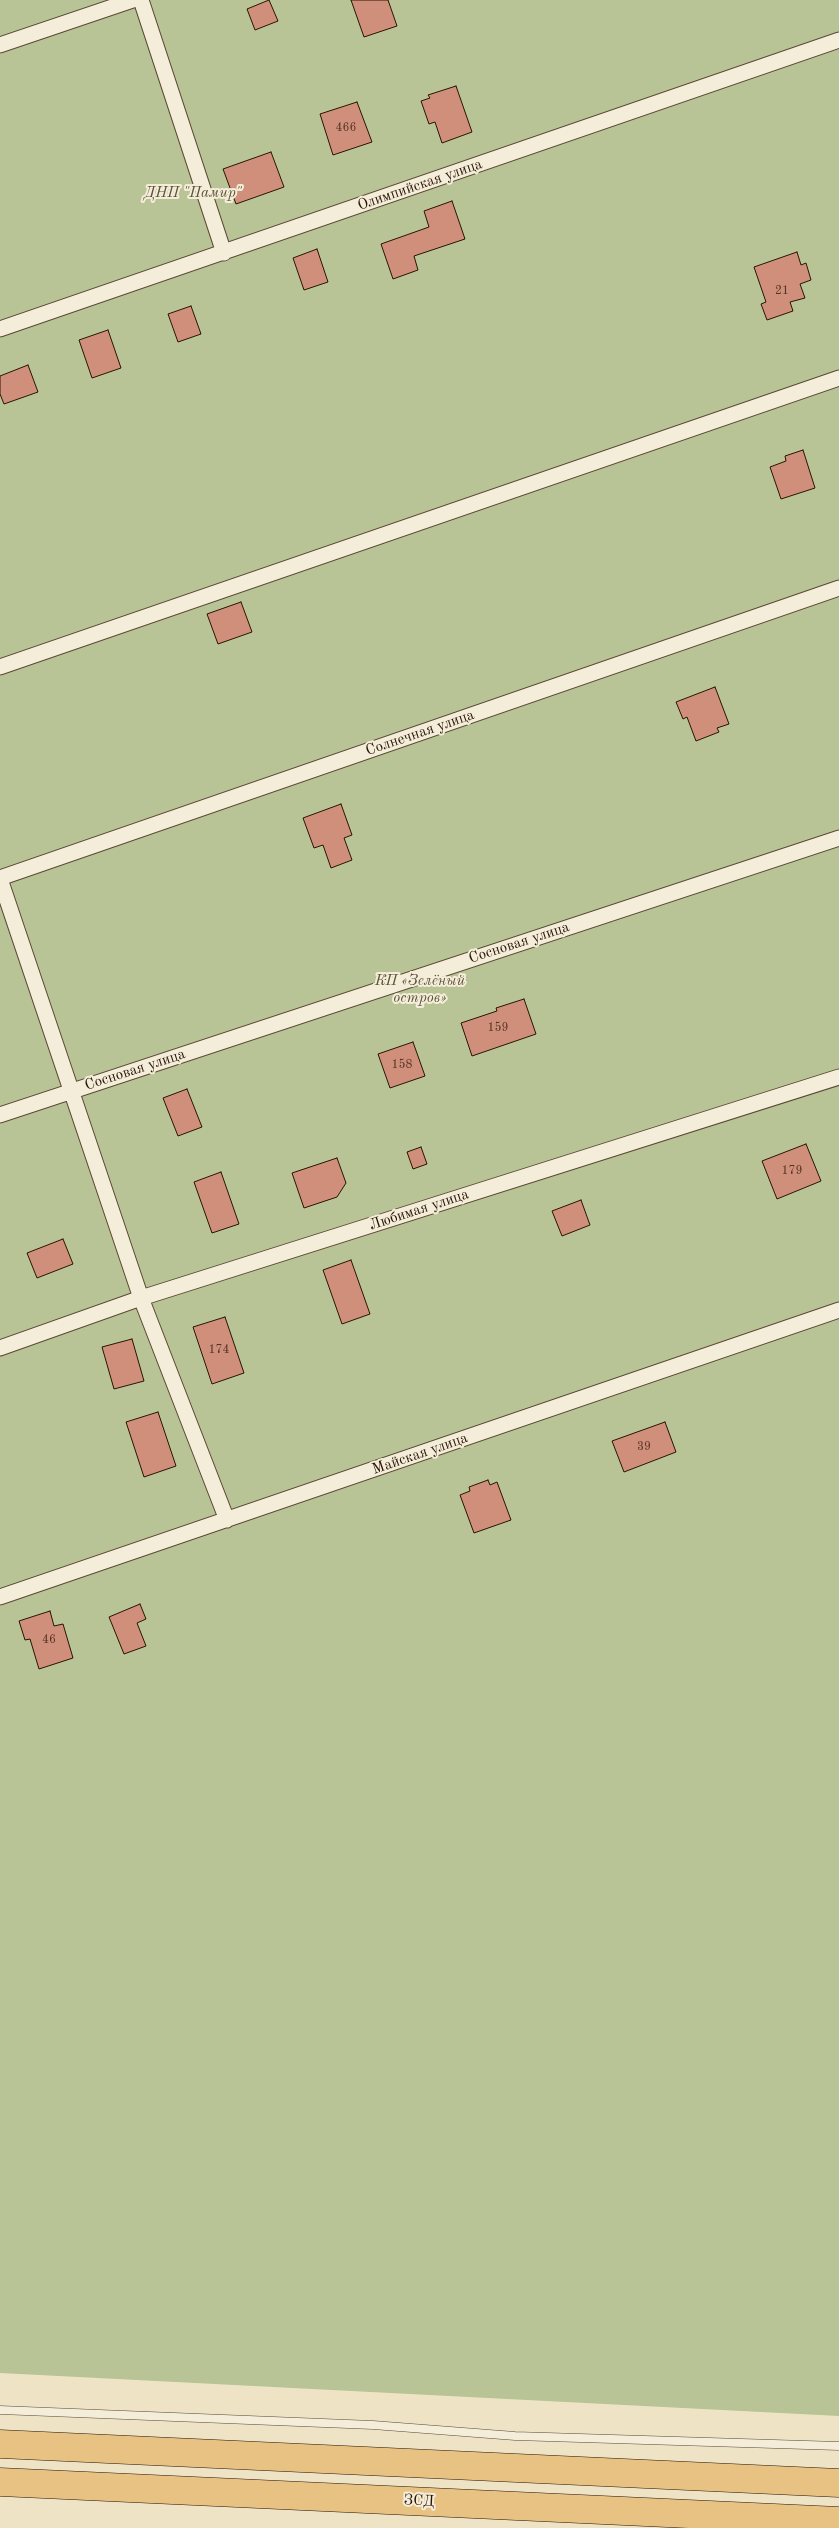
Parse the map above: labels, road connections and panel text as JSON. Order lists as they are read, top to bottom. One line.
{"streets":{"highway":["ЗСД"],"street":["Олимпийская улица","Солнечная улица","Сосновая улица","Любимая улица","Майская улица"]},"parks":["ДНП \"Памир\"","КП «Зелёный остров»"],"house_numbers":["466","21","159","158","179","174","39","46"]}
